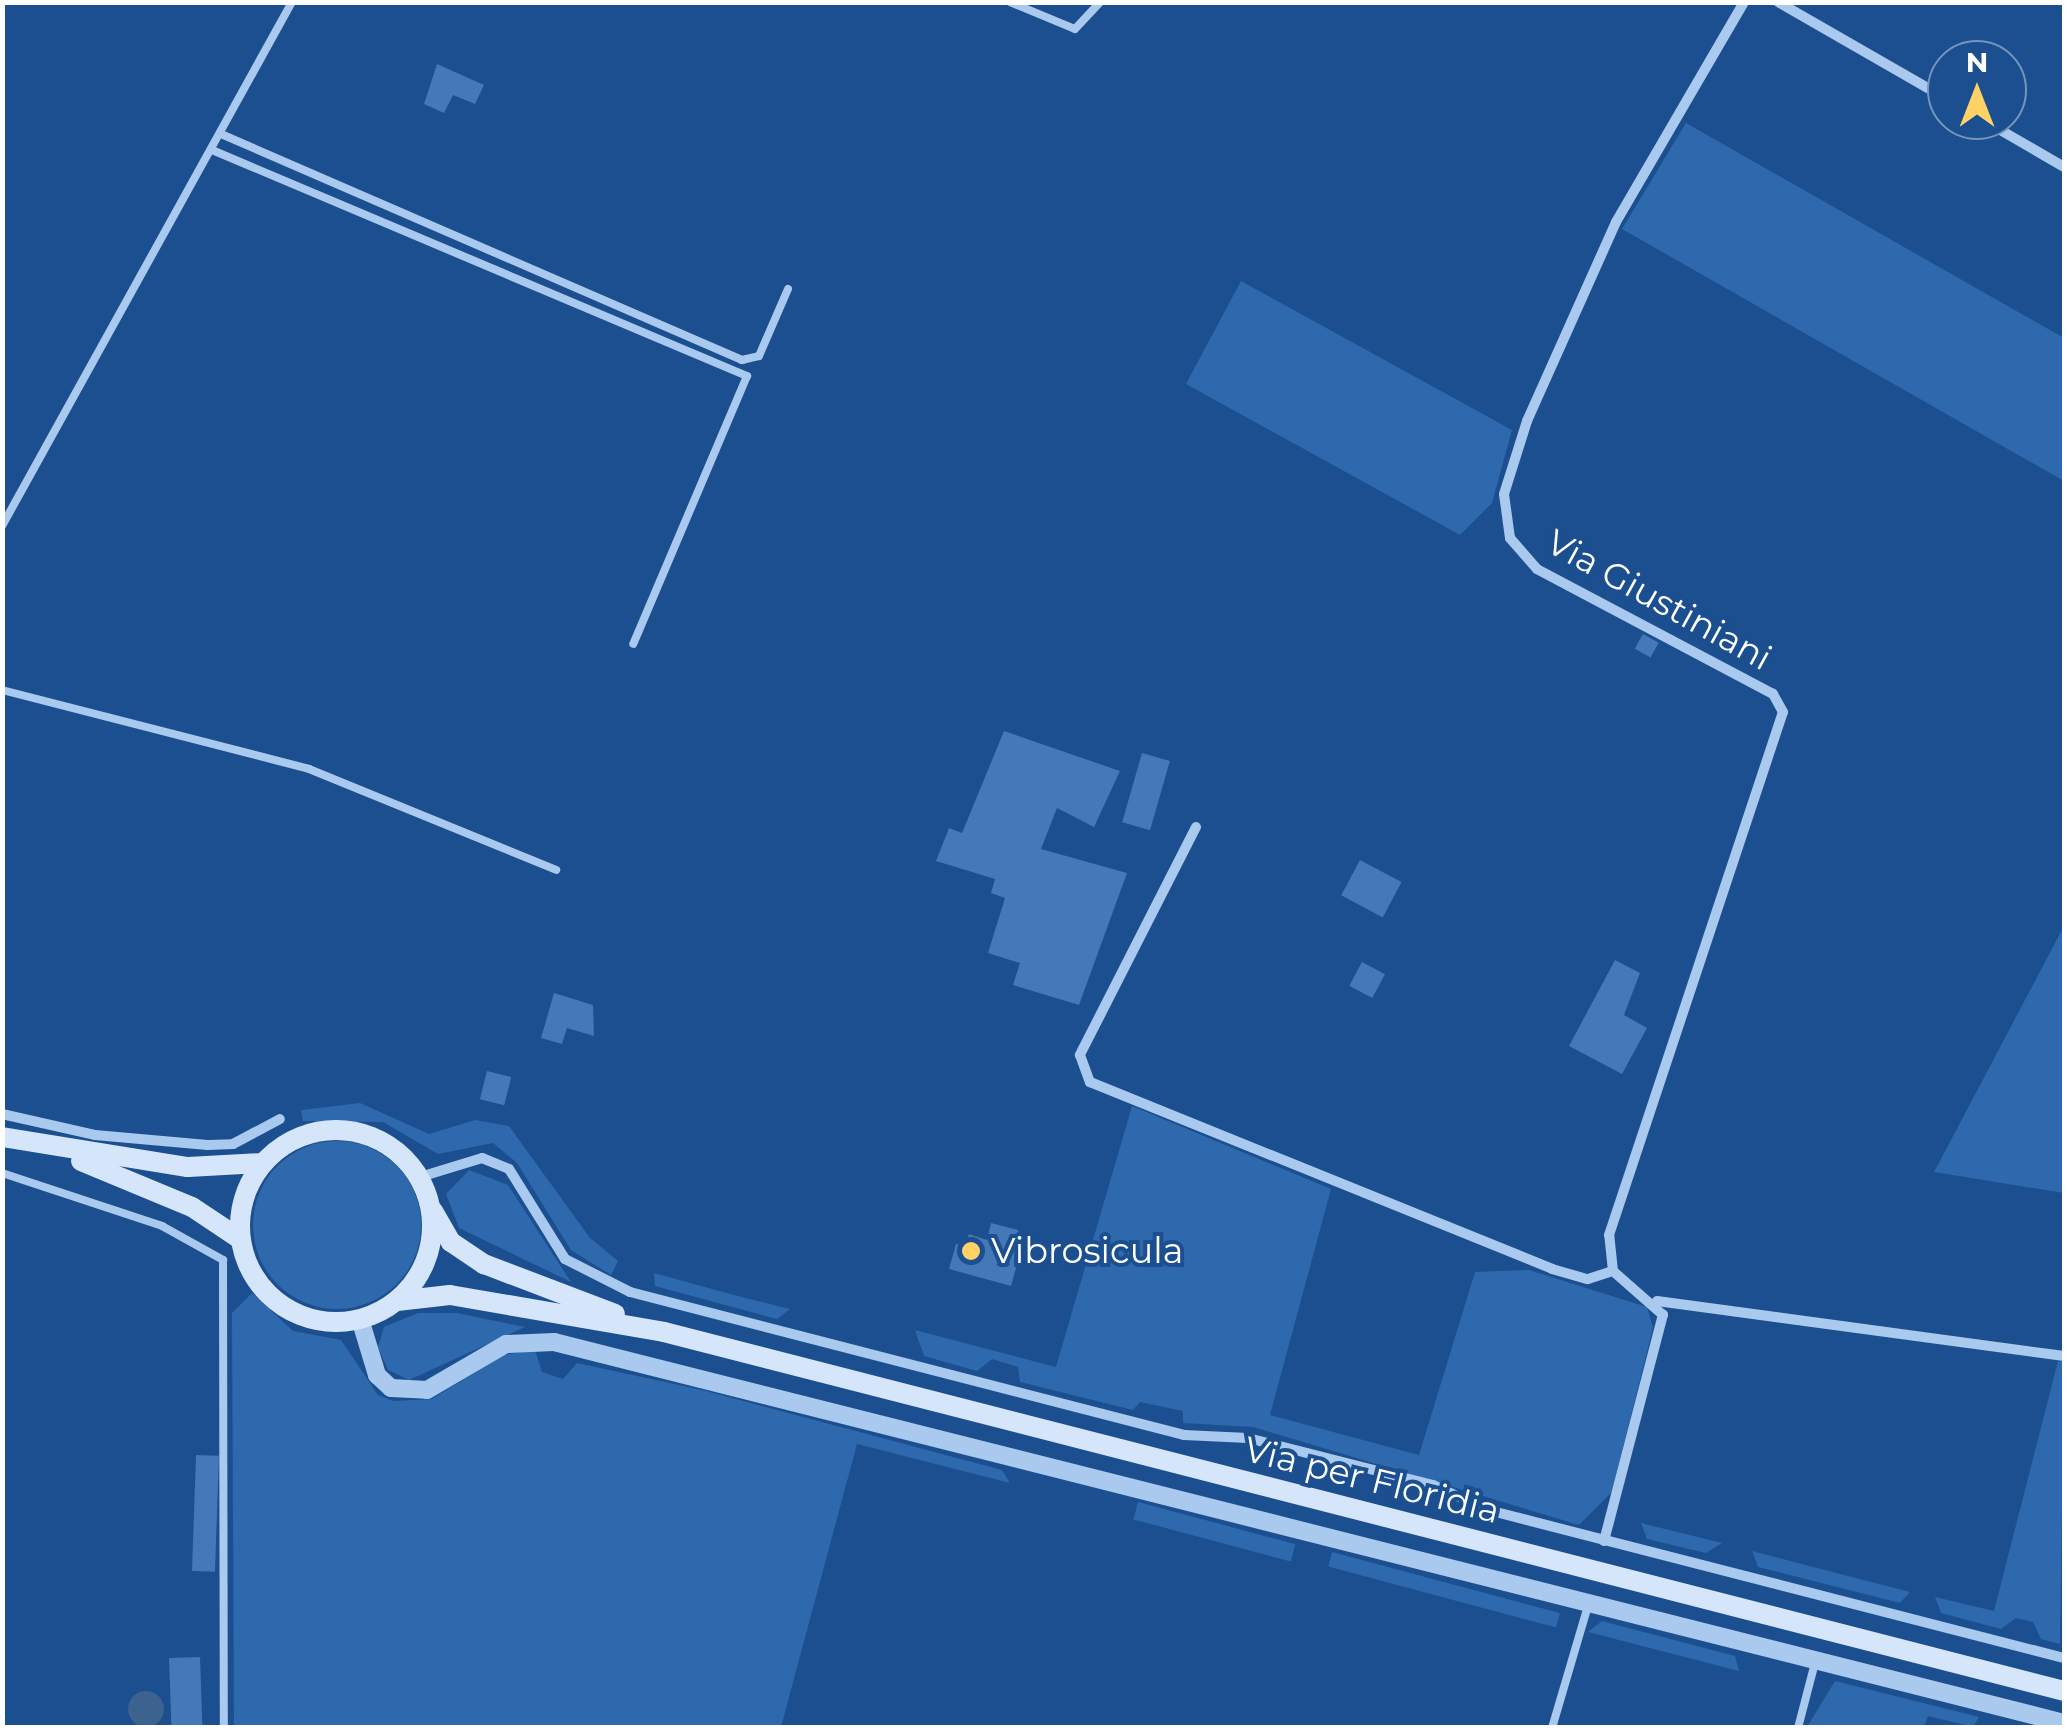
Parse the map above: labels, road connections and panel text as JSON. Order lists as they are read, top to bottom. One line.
{"streets":{"main road":["Via per Floridia"],"street":["Via Giustiniani"]},"places":["Vibrosicula"],"north":"top"}
